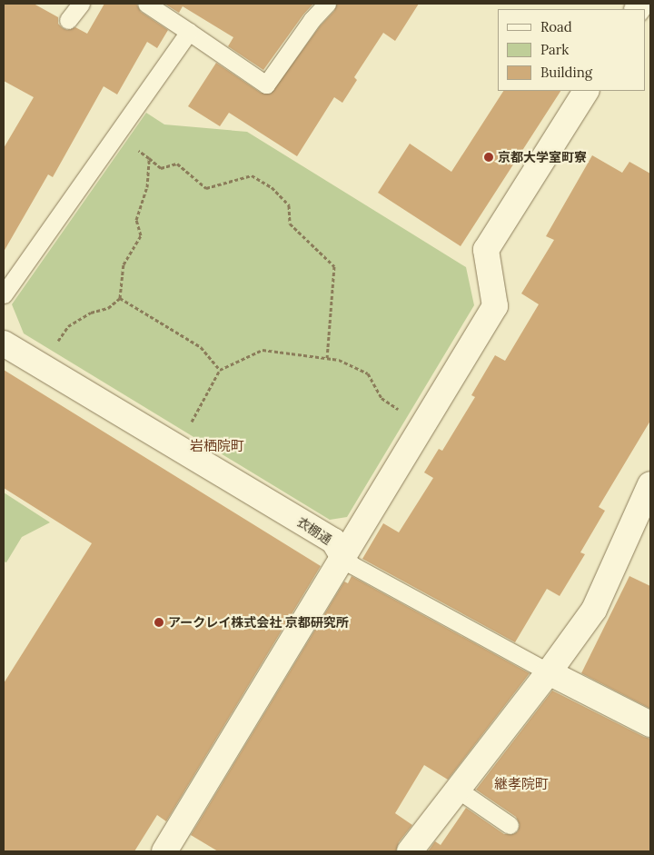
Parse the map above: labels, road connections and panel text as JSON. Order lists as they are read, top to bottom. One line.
{"streets":{"street":["衣棚通"]},"districts":["岩栖院町","継孝院町"],"places":["京都大学室町寮","アークレイ株式会社 京都研究所"],"legend":["Road","Park","Building"]}
